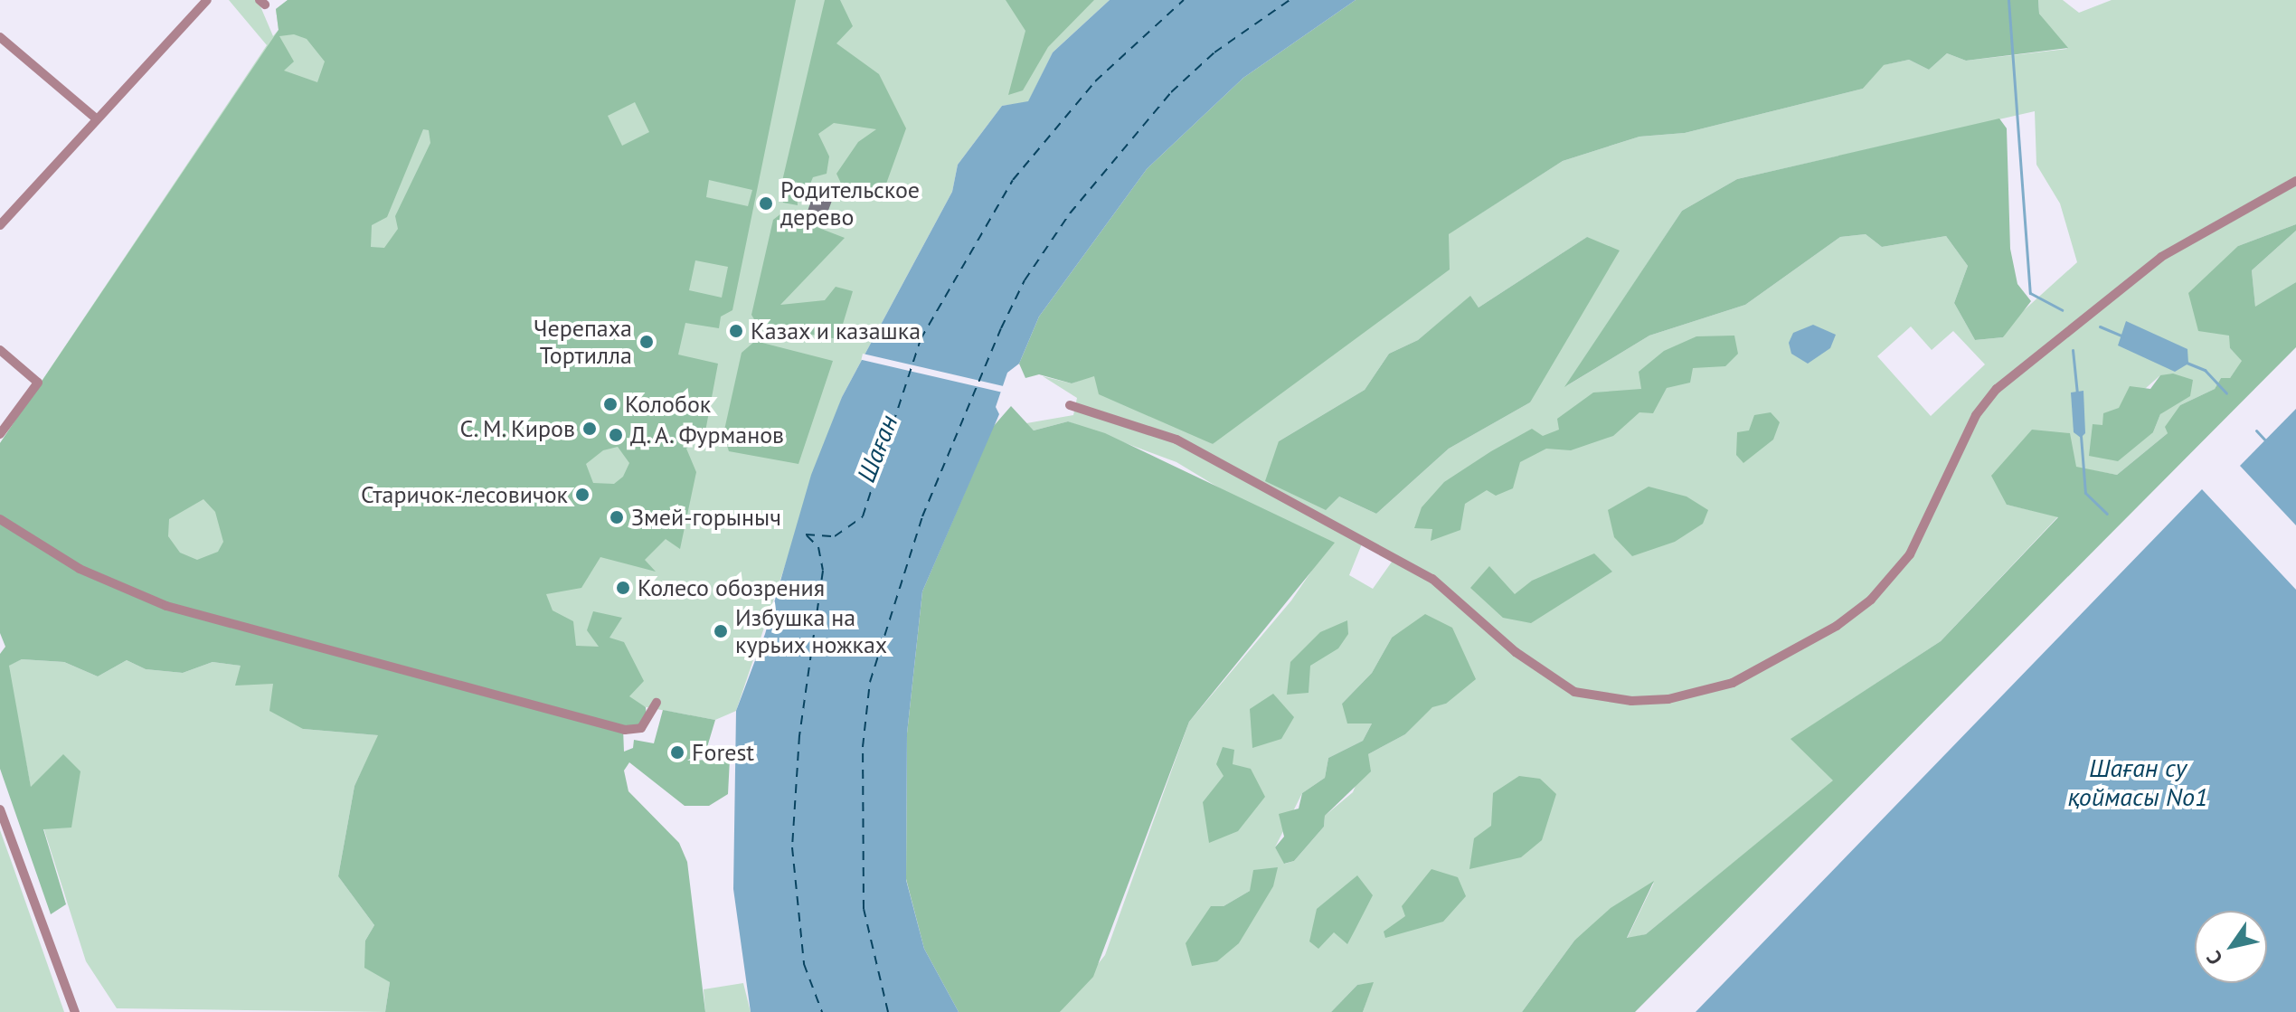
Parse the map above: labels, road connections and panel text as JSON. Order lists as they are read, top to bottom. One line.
{"water":["Шаған","Шаған су қоймасы No1"],"places":["Родительское дерево","Казах и казашка","Черепаха Тортилла","Колобок","С. М. Киров","Д. А. Фурманов","Старичок-лесовичок","Змей-горыныч","Колесо обозрения","Избушка на курьих ножках","Forest"],"north":"bottom left"}
